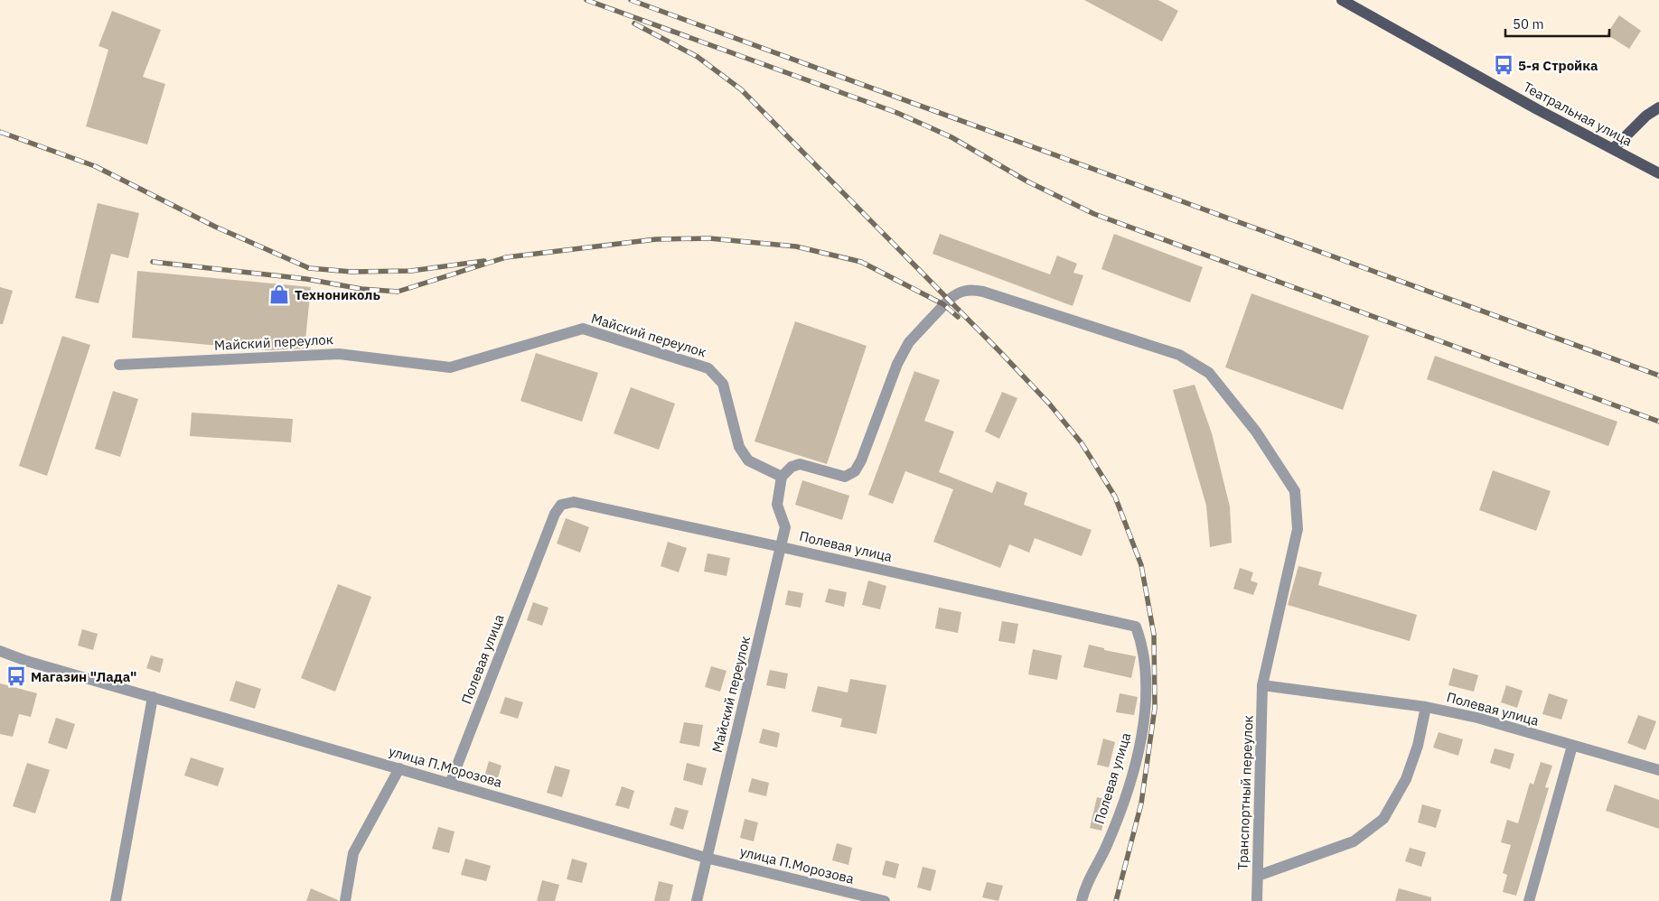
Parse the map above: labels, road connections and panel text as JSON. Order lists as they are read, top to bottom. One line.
{"streets":{"main road":["Театральная улица"],"street":["Майский переулок","Полевая улица","улица П.Морозова","Транспортный переулок"]},"crossings":[["Майский переулок","Полевая улица"],["Майский переулок","улица П.Морозова"],["Майский переулок","Транспортный переулок"],["Полевая улица","улица П.Морозова"],["Полевая улица","Транспортный переулок"]],"places":{"bus stop":["5-я Стройка","Магазин \"Лада\""],"shop":["Технониколь"]},"scale_bar":"50 m"}
